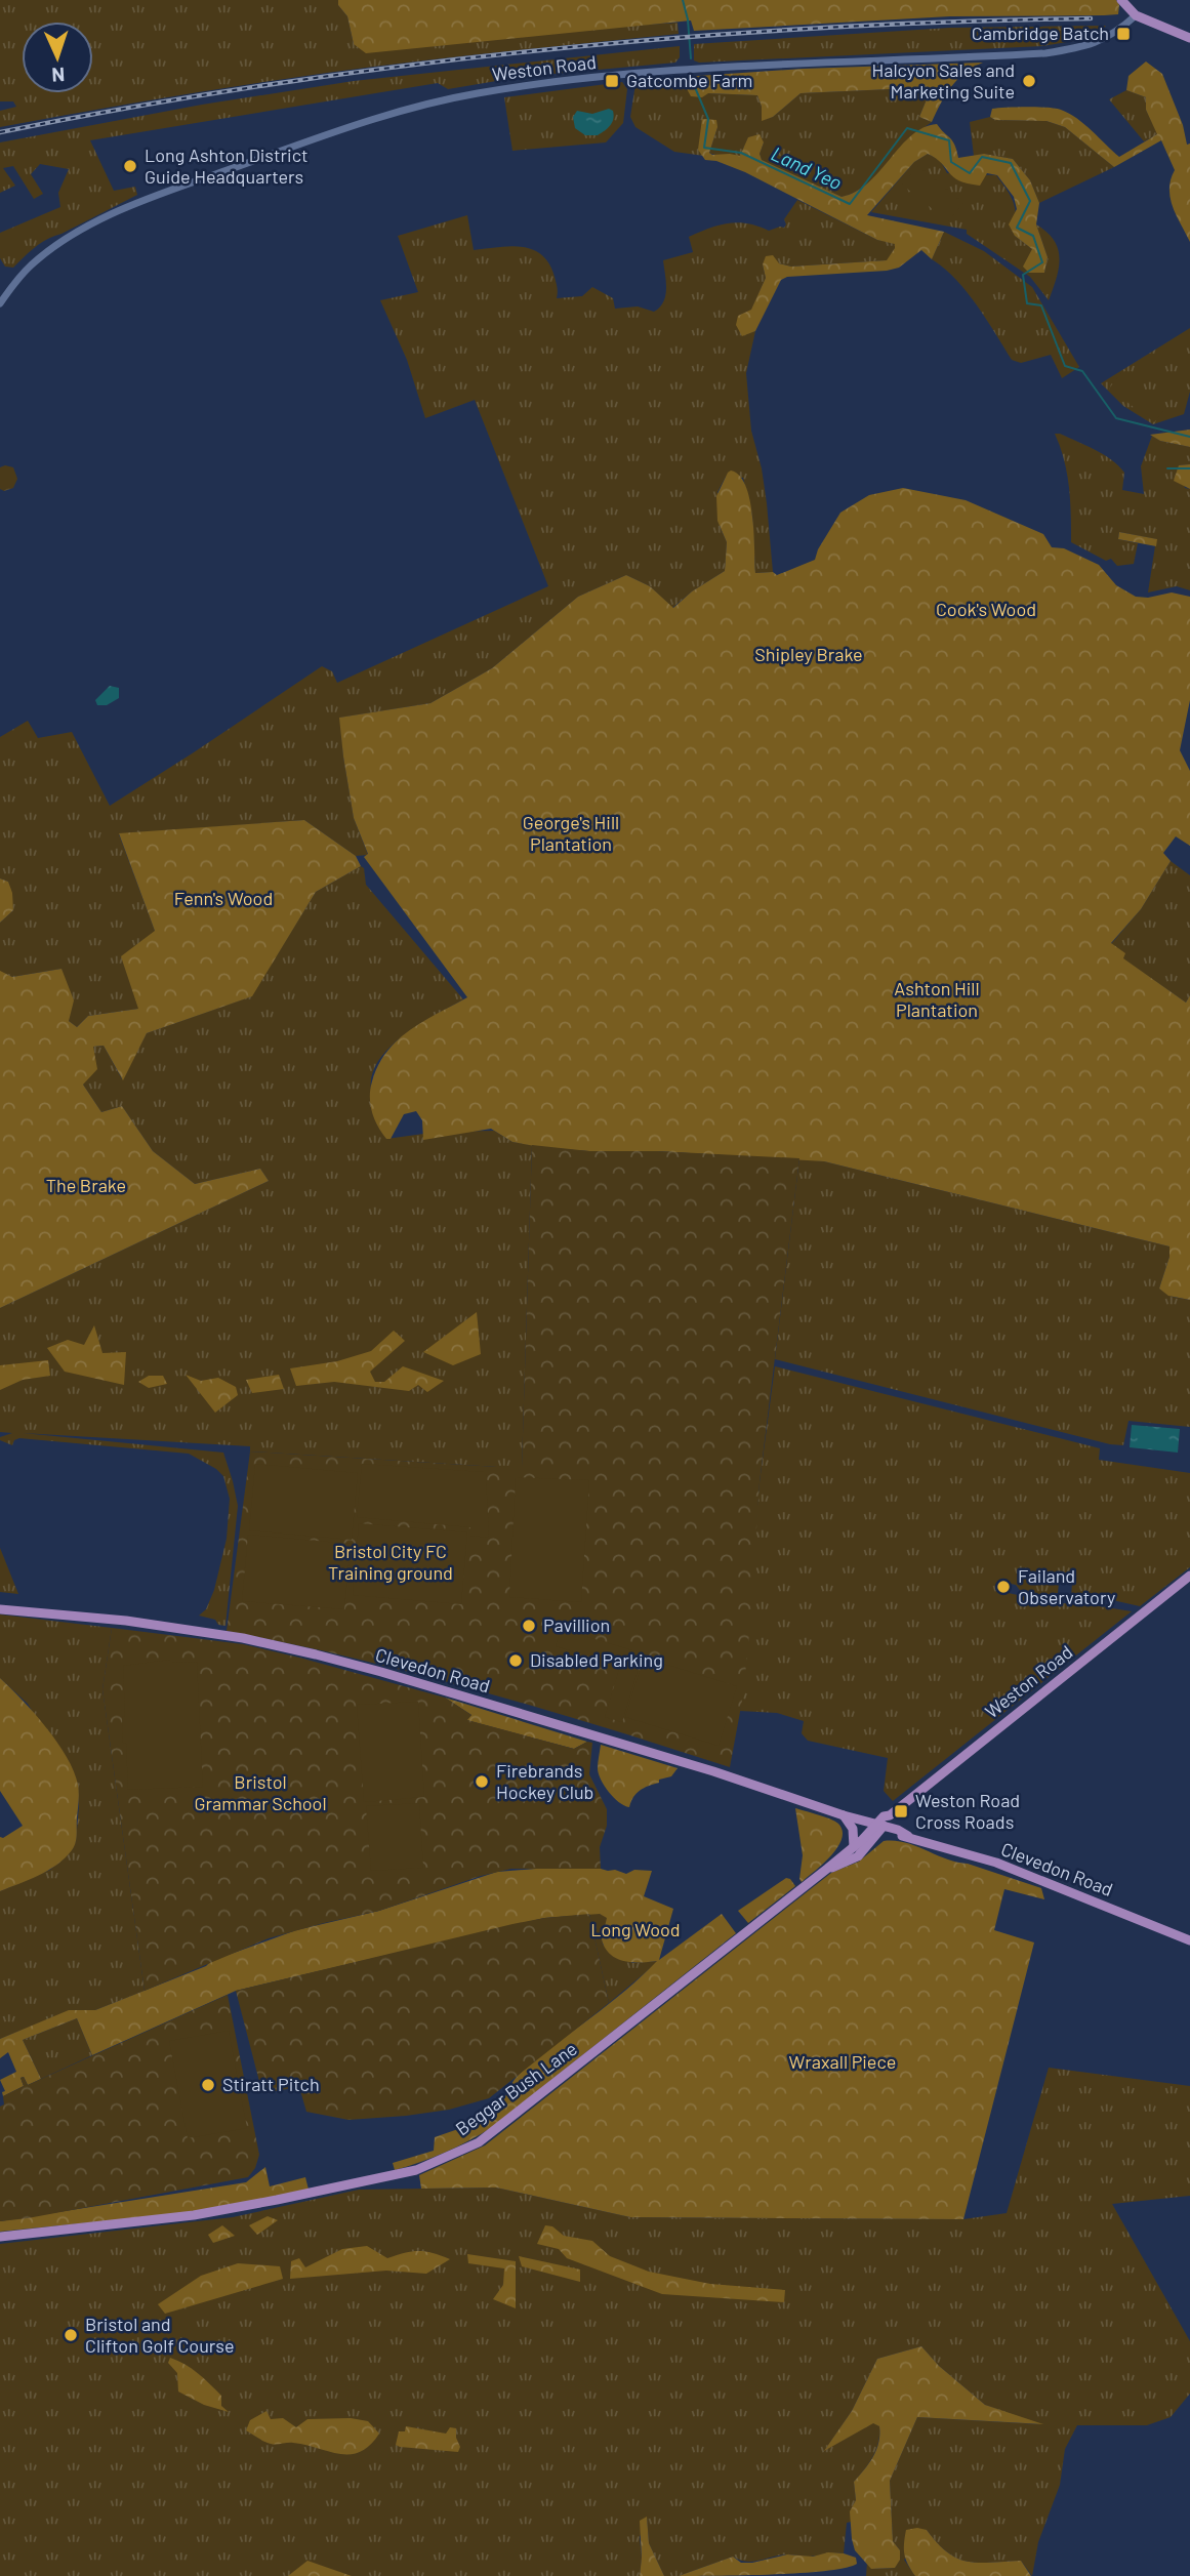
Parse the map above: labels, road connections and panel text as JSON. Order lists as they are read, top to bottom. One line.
{"streets":{"main road":["Weston Road","Clevedon Road","Beggar Bush Lane"]},"crossings":[["Weston Road","Clevedon Road"],["Weston Road","Beggar Bush Lane"],["Clevedon Road","Beggar Bush Lane"]],"water":["Land Yeo"],"parks":["Cook's Wood","Shipley Brake","George's Hill Plantation","Fenn's Wood","Ashton Hill Plantation","The Brake","Bristol City FC Training ground","Bristol Grammar School","Long Wood","Wraxall Piece"],"places":{"transit":["Cambridge Batch","Gatcombe Farm","Weston Road Cross Roads"],"other":["Halcyon Sales and Marketing Suite","Long Ashton District Guide Headquarters","Failand Observatory","Pavillion","Disabled Parking","Firebrands Hockey Club","Stiratt Pitch","Bristol and Clifton Golf Course"]},"north":"bottom"}
